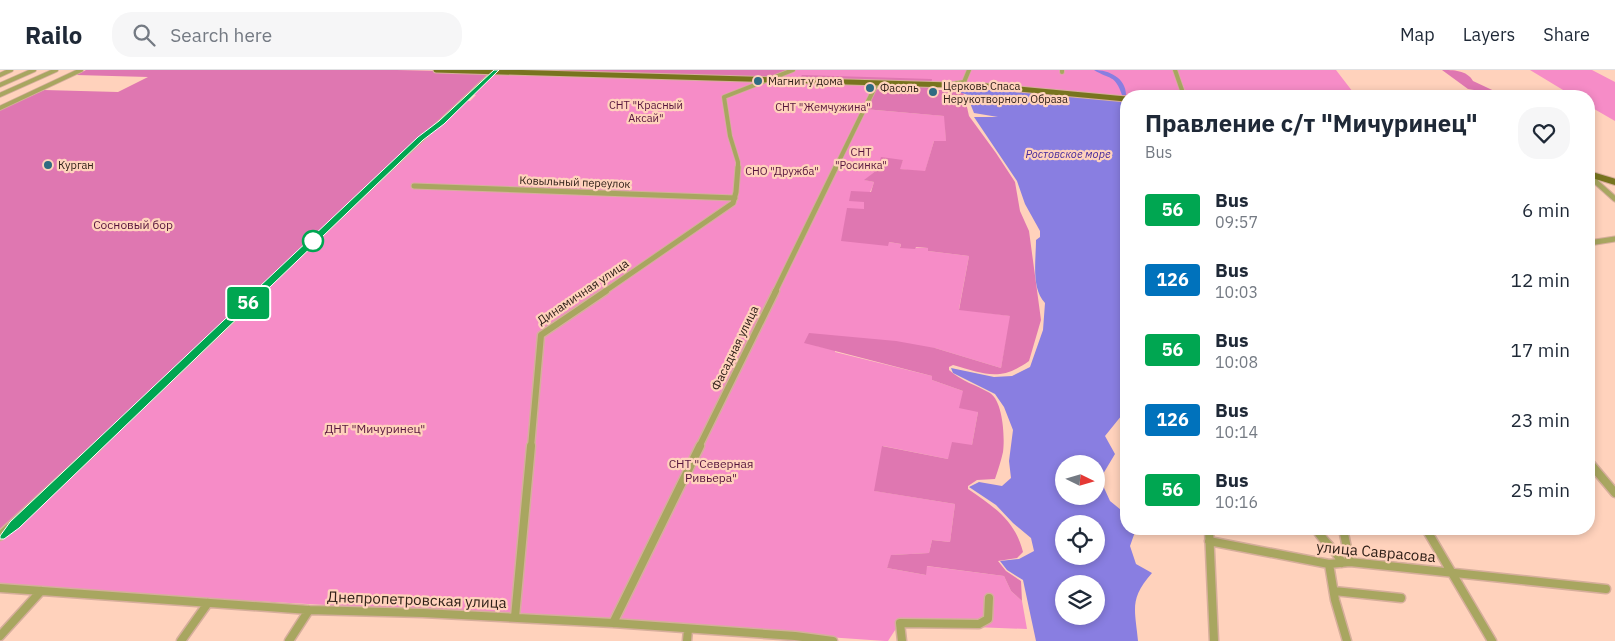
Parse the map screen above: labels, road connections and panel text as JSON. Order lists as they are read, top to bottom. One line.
{"streets":{"street":["Ковыльный переулок","Динамичная улица","Фасадная улица","улица Саврасова","Днепропетровская улица"]},"crossings":[["Ковыльный переулок","Динамичная улица"],["Динамичная улица","Днепропетровская улица"],["Фасадная улица","Днепропетровская улица"]],"water":["Ростовское море"],"parks":["СНТ \"Красный Аксай\"","СНТ \"Жемчужина\"","СНТ \"Росинка\"","СНО \"Дружба\"","Сосновый бор","ДНТ \"Мичуринец\"","СНТ \"Северная Ривьера\""],"places":["Магнит у дома","Фасоль","Церковь Спаса Нерукотворного Образа","Курган"],"lines":["bus line 56"],"north":"right","page":{"header":"Railo","search":"Search here","nav":["Map","Layers","Share"],"on_map":"56","heading":["Правление с/т \"Мичуринец\"","Bus"],"list":[{"mark":"56","name":"Bus","note":"09:57","value":"6 min"},{"mark":"126","name":"Bus","note":"10:03","value":"12 min"},{"mark":"56","name":"Bus","note":"10:08","value":"17 min"},{"mark":"126","name":"Bus","note":"10:14","value":"23 min"},{"mark":"56","name":"Bus","note":"10:16","value":"25 min"}]}}
